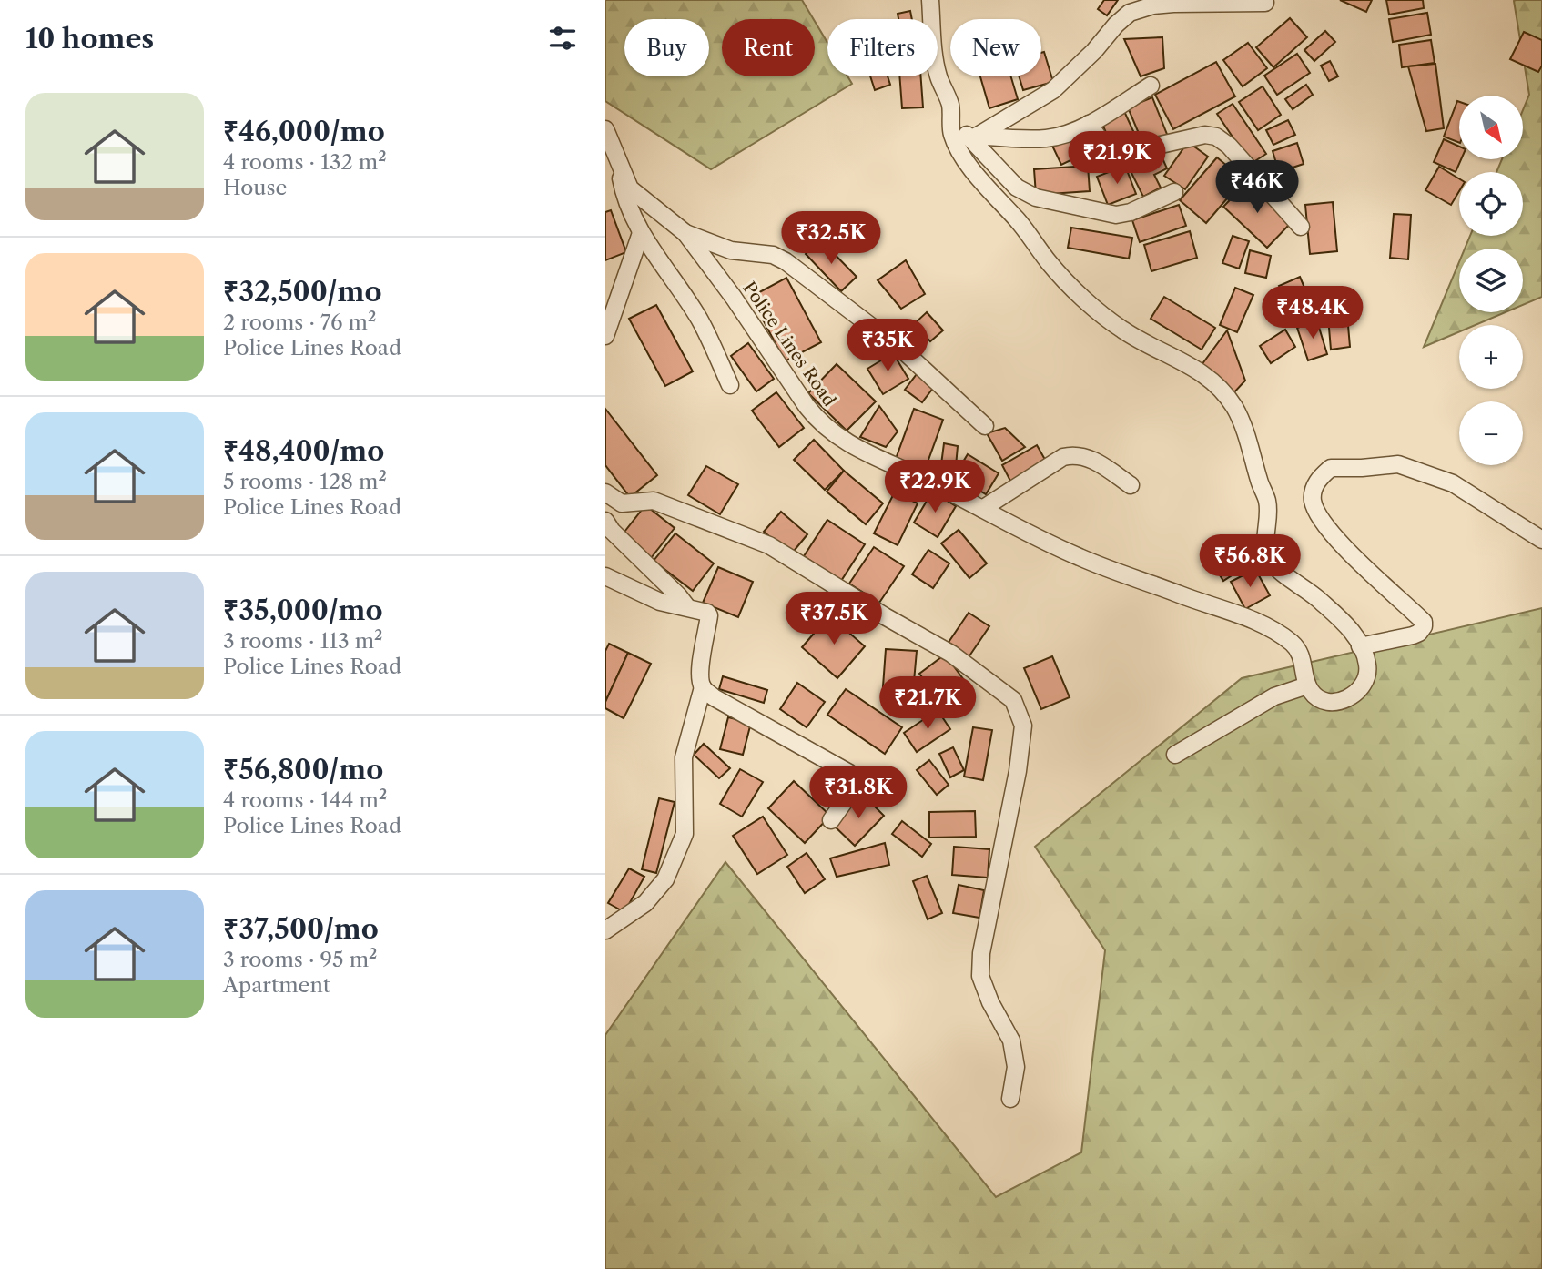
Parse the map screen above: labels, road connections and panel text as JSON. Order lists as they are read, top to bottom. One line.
{"streets":{"street":["Police Lines Road"]},"north":"bottom right","page":{"heading":"10 homes","chip":["Buy","Rent","Filters","New"],"list":[{"name":"₹46,000/mo","note":"4 rooms · 132 m² · House"},{"name":"₹32,500/mo","note":"2 rooms · 76 m² · Police Lines Road"},{"name":"₹48,400/mo","note":"5 rooms · 128 m² · Police Lines Road"},{"name":"₹35,000/mo","note":"3 rooms · 113 m² · Police Lines Road"},{"name":"₹56,800/mo","note":"4 rooms · 144 m² · Police Lines Road"},{"name":"₹37,500/mo","note":"3 rooms · 95 m² · Apartment"}],"map_buttons":["+","−"],"price":["₹21.9K","₹46K","₹32.5K","₹48.4K","₹35K","₹22.9K","₹56.8K","₹37.5K","₹21.7K","₹31.8K"]}}
